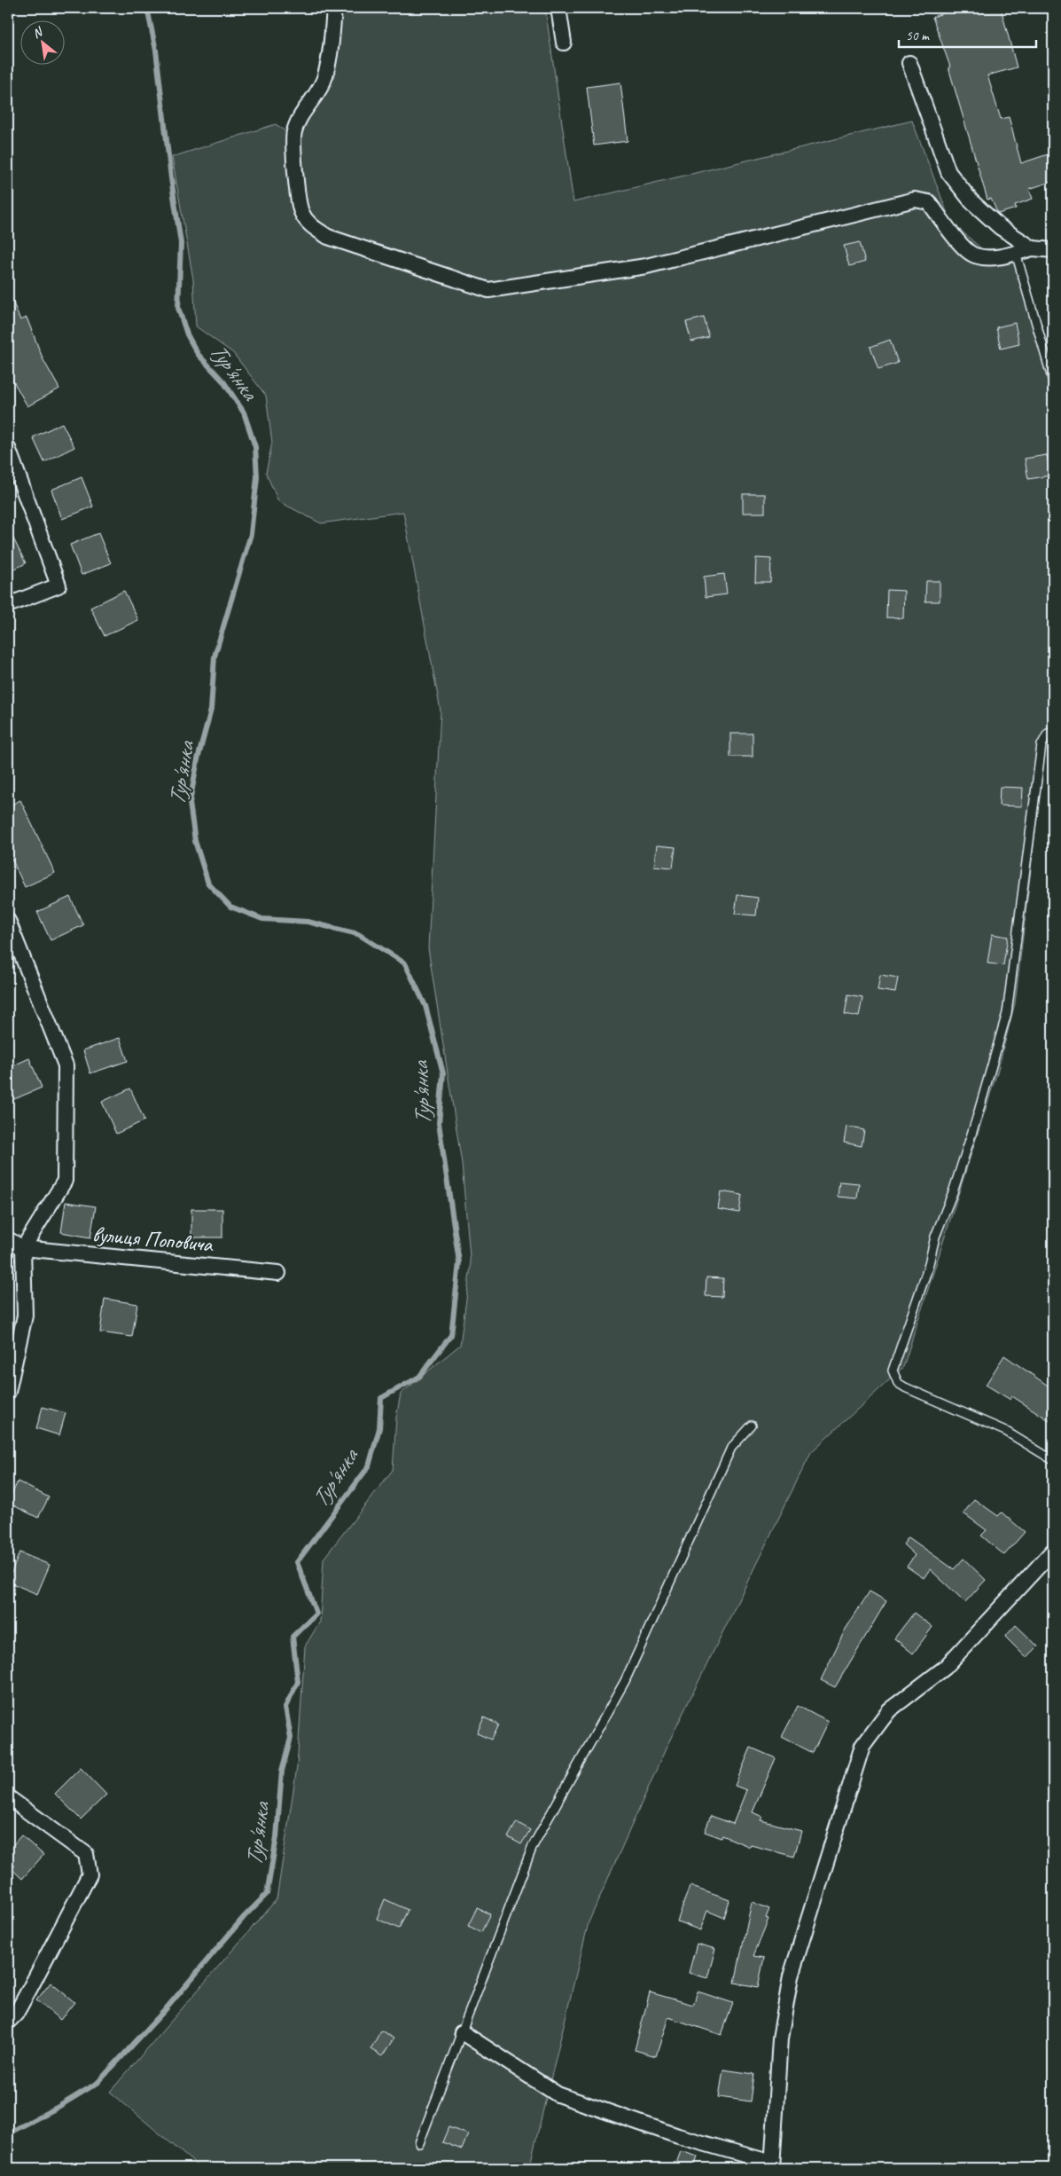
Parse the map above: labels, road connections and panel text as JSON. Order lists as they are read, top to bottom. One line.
{"streets":{"street":["вулиця Поповича"]},"water":["Тур'янка"],"scale_bar":"50 m","north":"top left"}
